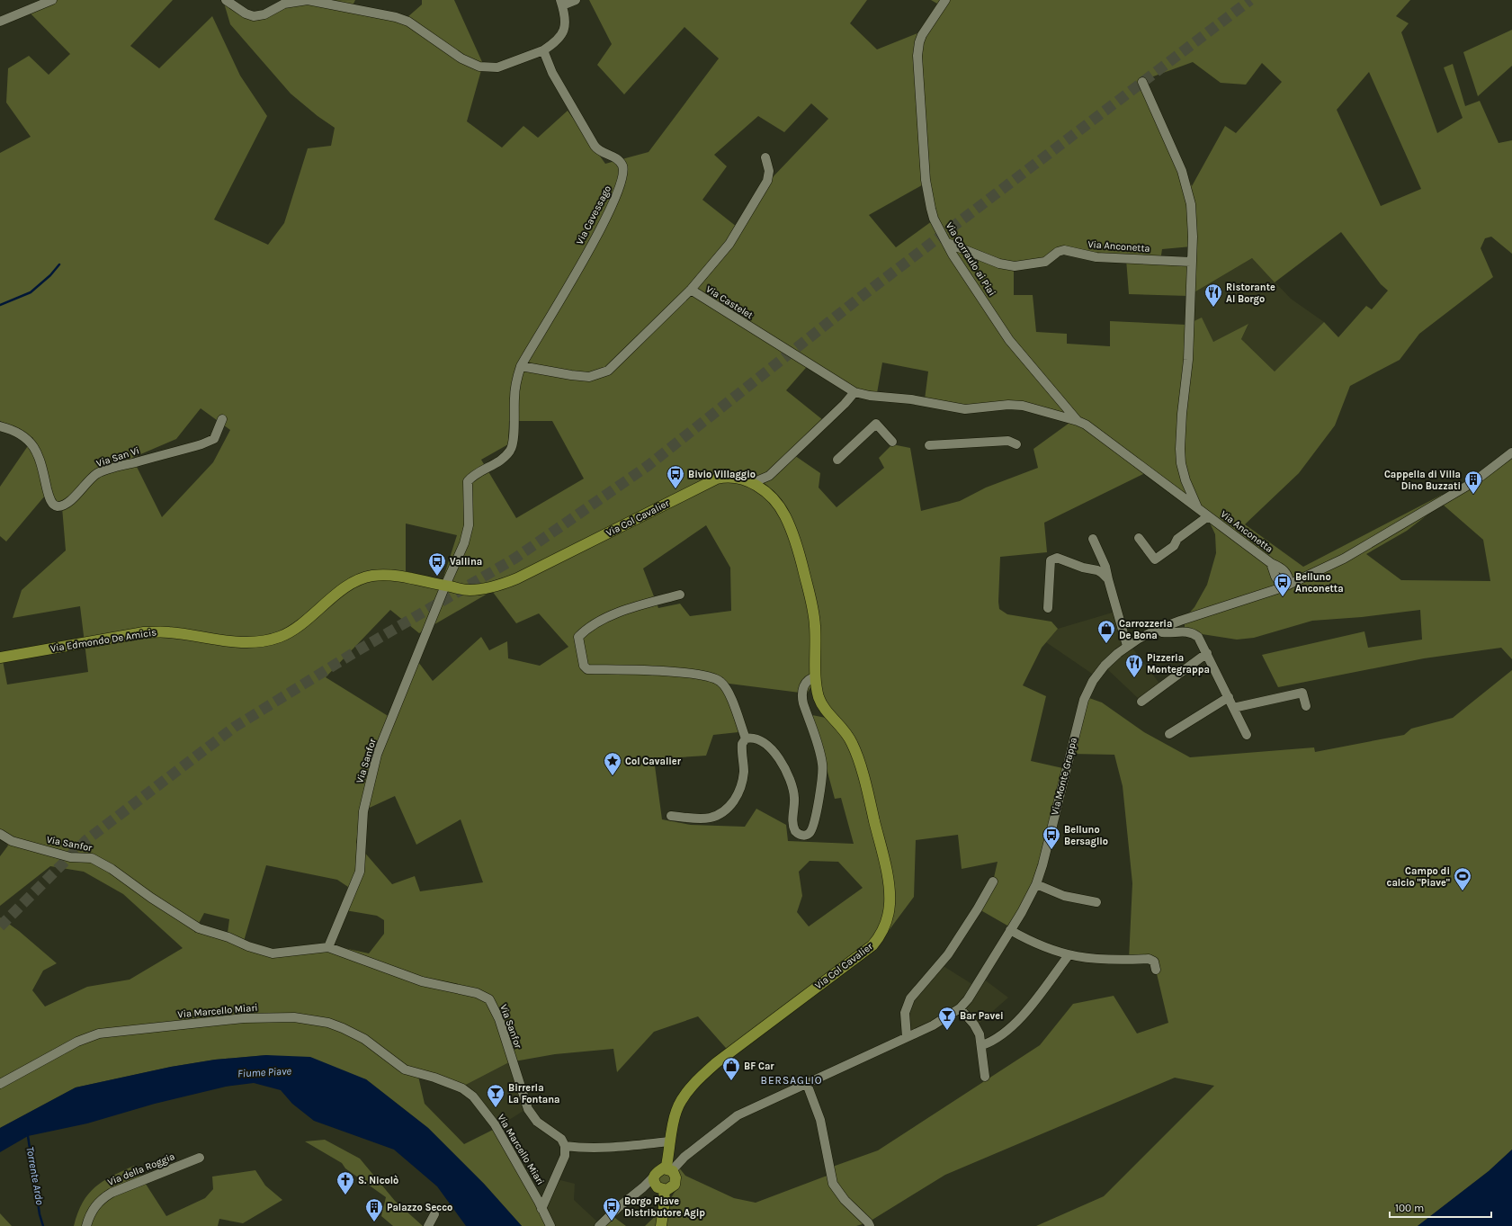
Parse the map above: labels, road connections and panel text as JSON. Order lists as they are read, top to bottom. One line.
{"streets":{"main road":["Via Col Cavalier","Via Edmondo De Amicis","Via Monte Grappa"],"street":["Via Cavessago","Via Anconetta","Via Corraulo ai Piai","Via Castelet","Via San Vi","Via Sanfor","Via Marcello Miari","Via della Roggia"]},"crossings":[["Via Cavessago","Via Col Cavalier"],["Via Cavessago","Via Edmondo De Amicis"],["Via Cavessago","Via Sanfor"],["Via Anconetta","Via Corraulo ai Piai"],["Via Anconetta","Via Castelet"],["Via Anconetta","Via Monte Grappa"],["Via Corraulo ai Piai","Via Castelet"],["Via Col Cavalier","Via Edmondo De Amicis"],["Via Col Cavalier","Via Sanfor"],["Via Col Cavalier","Via Monte Grappa"],["Via Edmondo De Amicis","Via Sanfor"]],"districts":["BERSAGLIO"],"water":["Fiume Piave","Torrente Ardo"],"places":{"restaurant":["Ristorante Al Borgo","Pizzeria Montegrappa"],"bus stop":["Bivio Villaggio","Vallina","Belluno Anconetta","Belluno Bersaglio","Borgo Piave Distributore Agip"],"building":["Cappella di Villa Dino Buzzati","Palazzo Secco"],"shop":["Carrozzeria De Bona","BF Car"],"place":["Col Cavalier"],"sports":["Campo di calcio \"Piave\""],"bar":["Bar Pavei","Birreria La Fontana"],"church":["S. Nicolò"]},"scale_bar":"100 m"}
